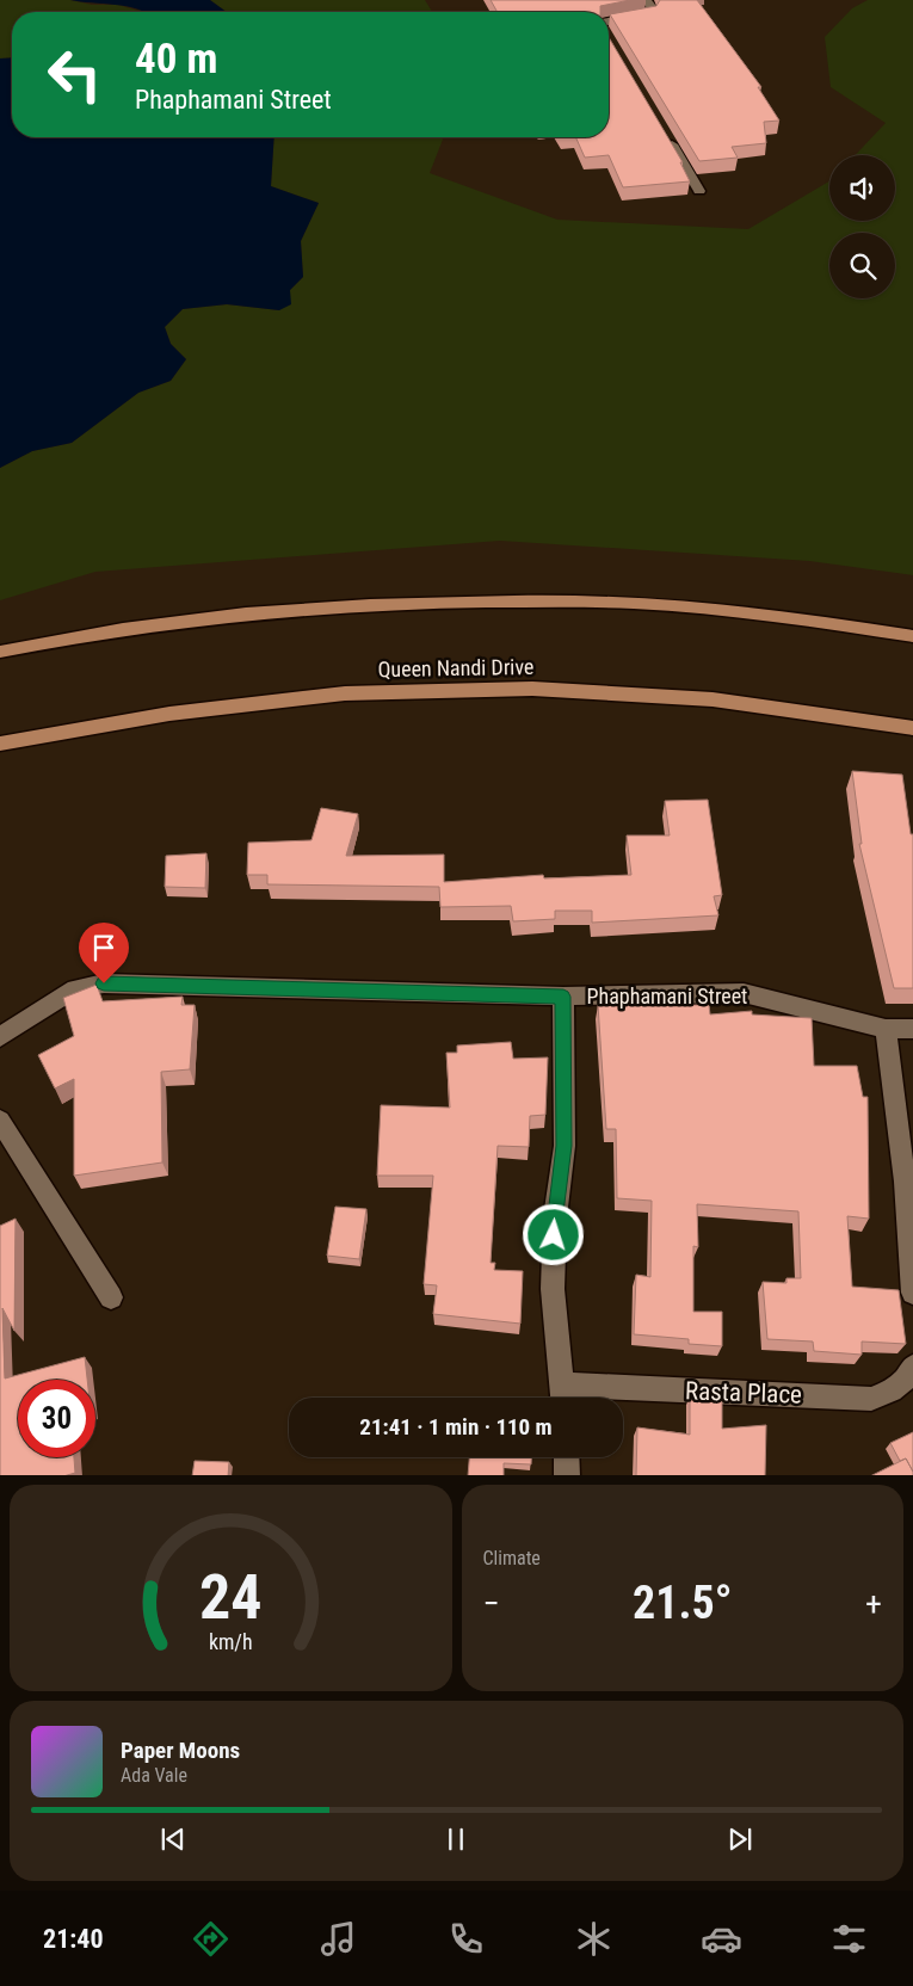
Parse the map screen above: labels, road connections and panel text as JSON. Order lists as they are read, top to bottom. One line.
{"streets":{"main road":["Queen Nandi Drive"],"street":["Phaphamani Street","Rasta Place"]},"page":{"turn":["40 m","Phaphamani Street"],"limit":"30","trip":"21:41 · 1 min · 110 m","tile":"Climate","heat":["−","21.5°","+"],"song":["Paper Moons","Ada Vale"],"tabs":"21:40","gauge":["24","km/h"]}}
